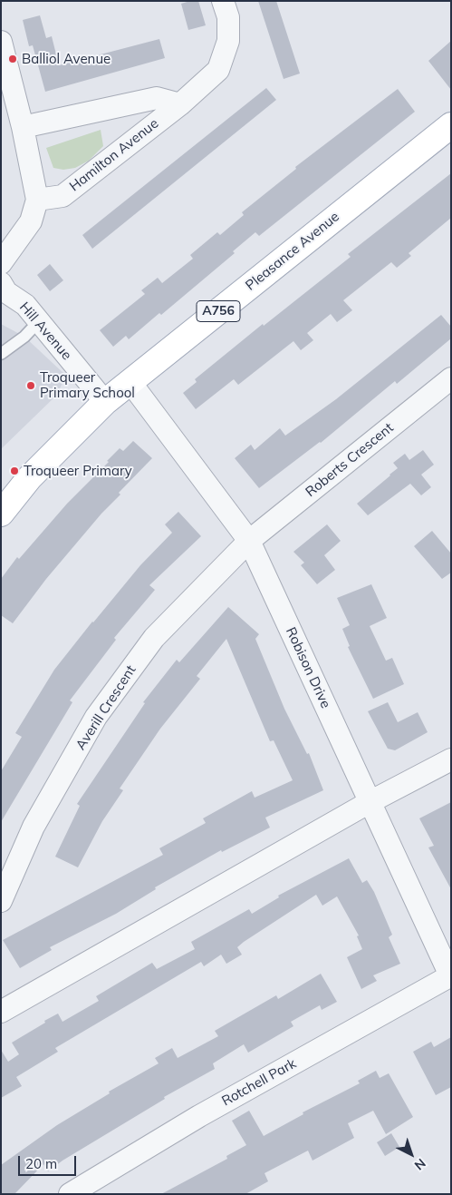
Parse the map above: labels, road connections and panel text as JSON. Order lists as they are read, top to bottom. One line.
{"streets":{"main road":["Pleasance Avenue","A756"],"street":["Hamilton Avenue","Hill Avenue","Roberts Crescent","Robison Drive","Averill Crescent","Rotchell Park"]},"crossings":[["Pleasance Avenue","Hill Avenue"],["Pleasance Avenue","Robison Drive"],["Roberts Crescent","Robison Drive"],["Roberts Crescent","Averill Crescent"],["Robison Drive","Averill Crescent"],["Robison Drive","Rotchell Park"]],"places":["Balliol Avenue","Troqueer Primary School","Troqueer Primary"],"scale_bar":"20 m","north":"bottom right"}
